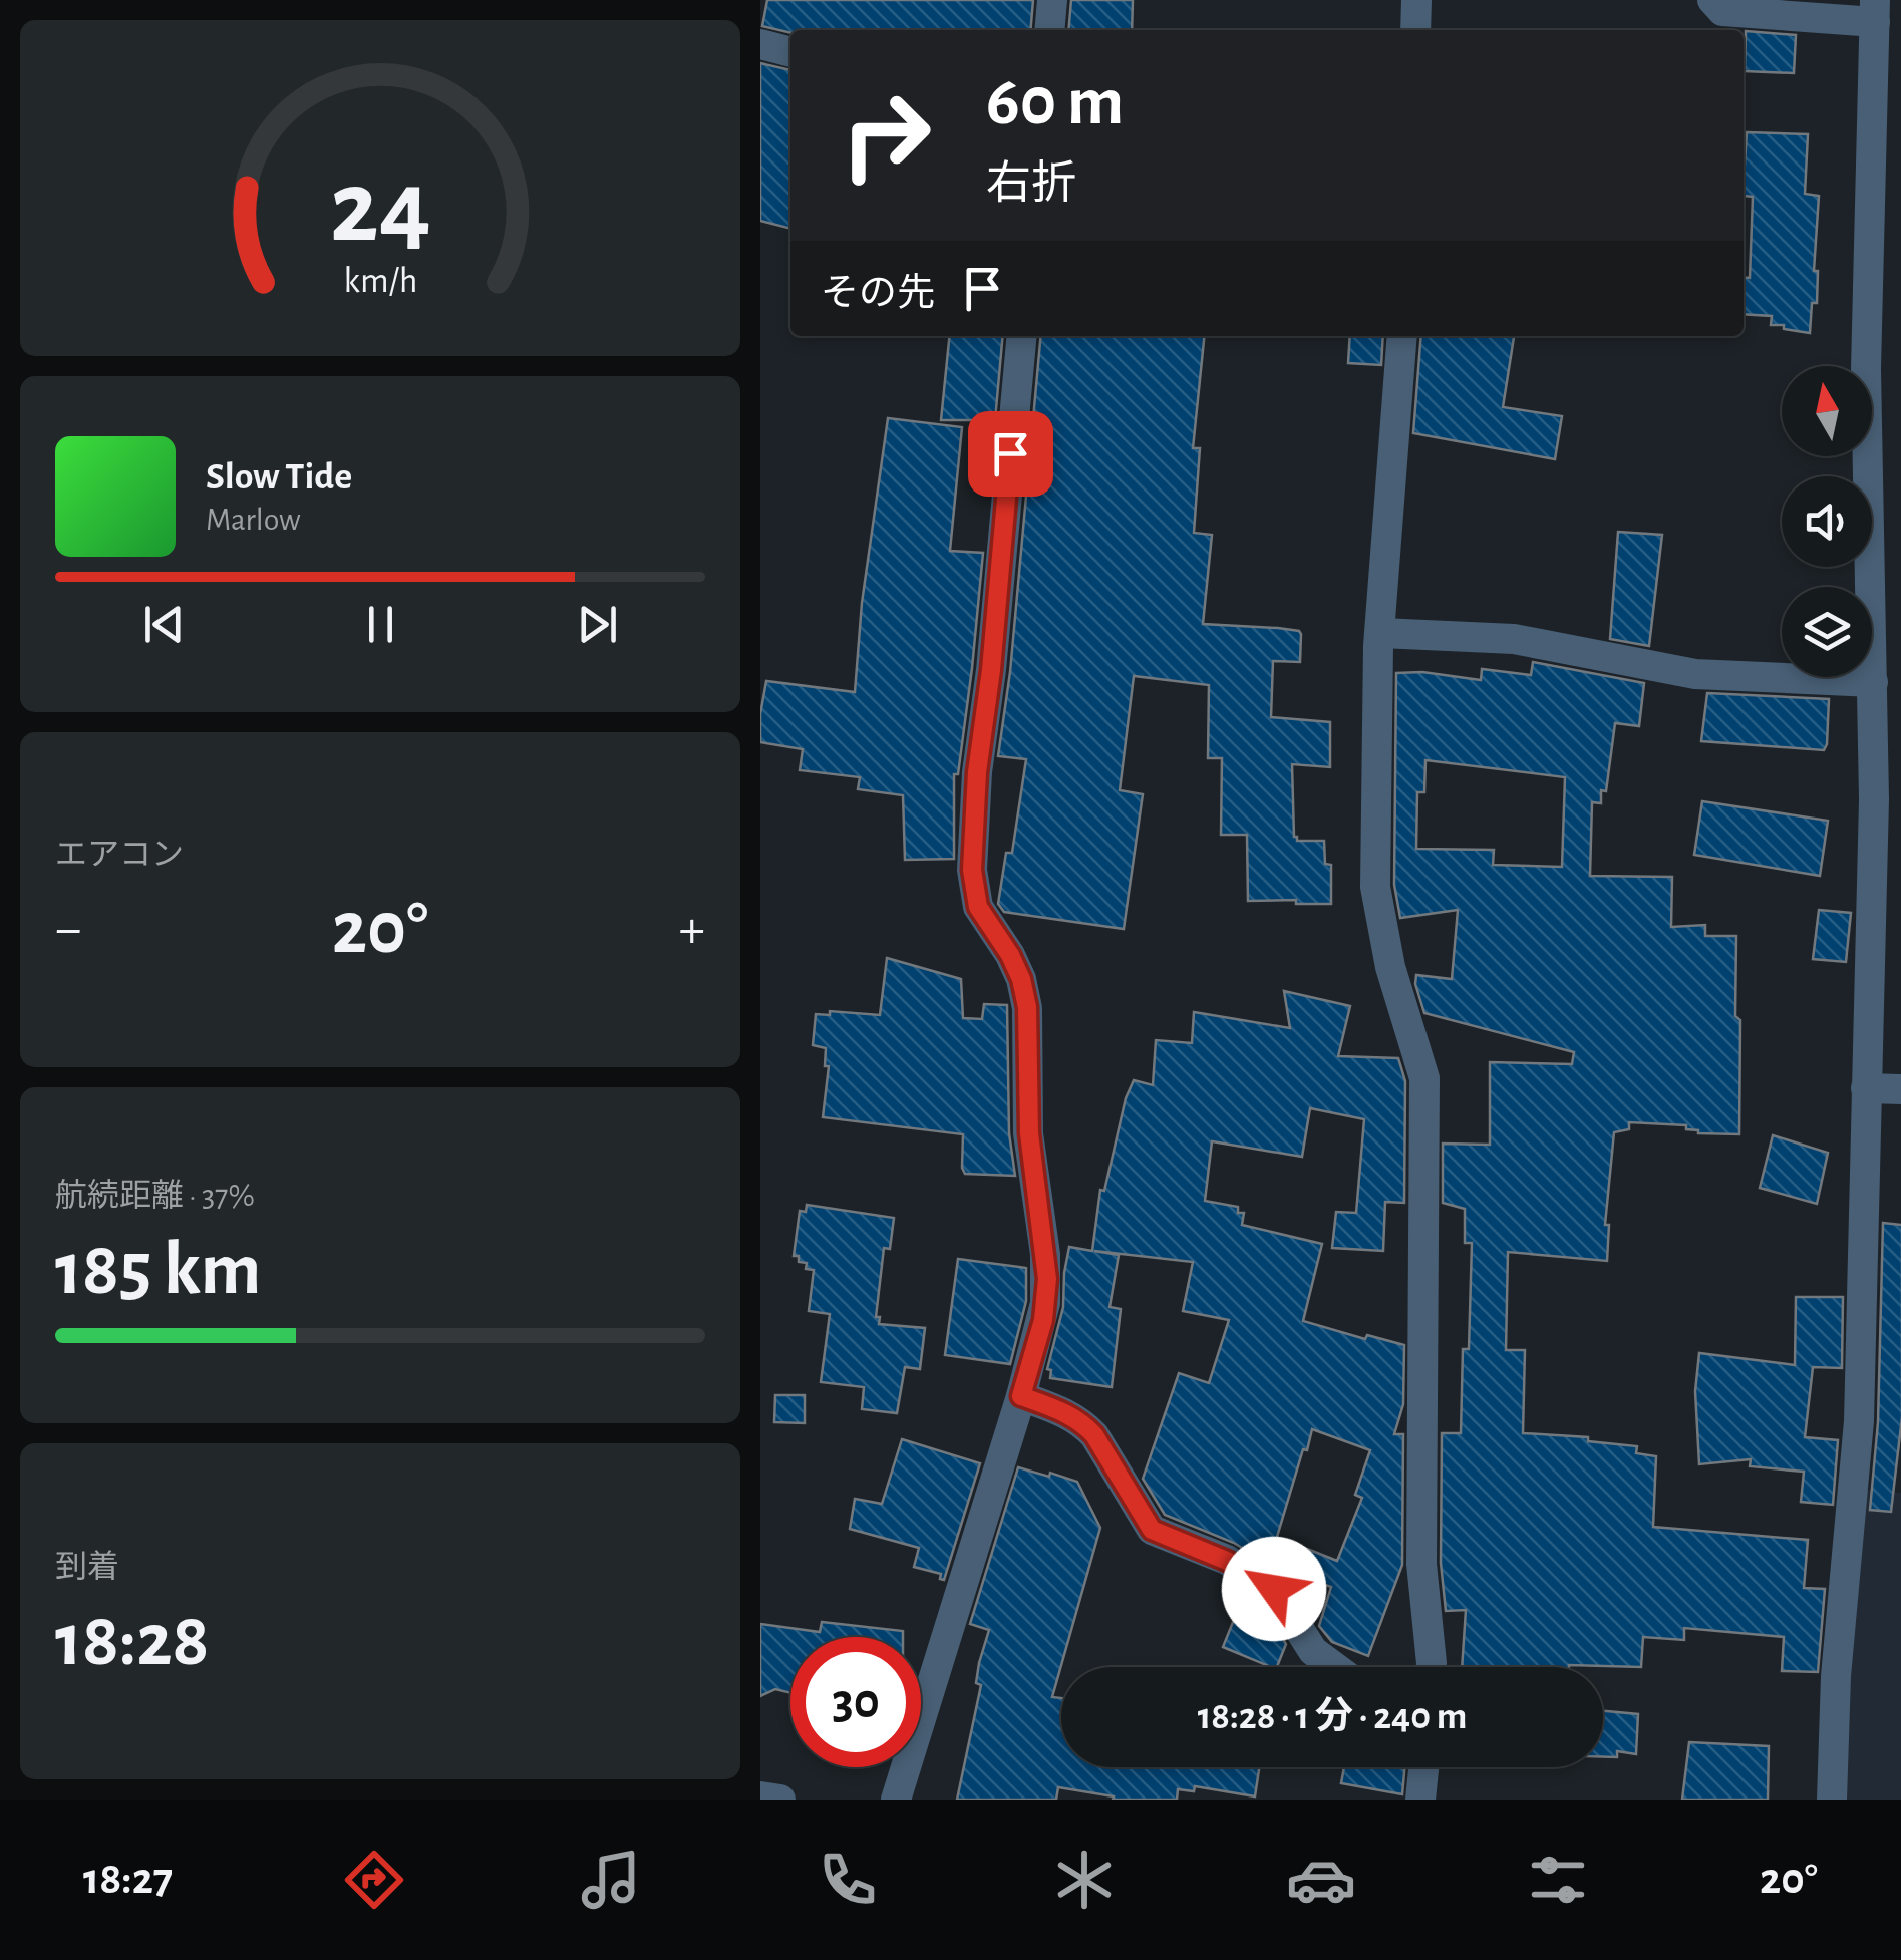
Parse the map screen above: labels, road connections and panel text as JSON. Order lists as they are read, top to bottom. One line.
{"north":"top","page":{"turn":["60 m","右折"],"then":"その先","song":["Slow Tide","Marlow"],"tile":["エアコン",["航続距離 · 37%","185 km"],["到着","18:28"]],"heat":["−","20°","+"],"limit":"30","trip":"18:28 · 1 分 · 240 m","tabs":["18:27","20°"],"gauge":["24","km/h"]}}
